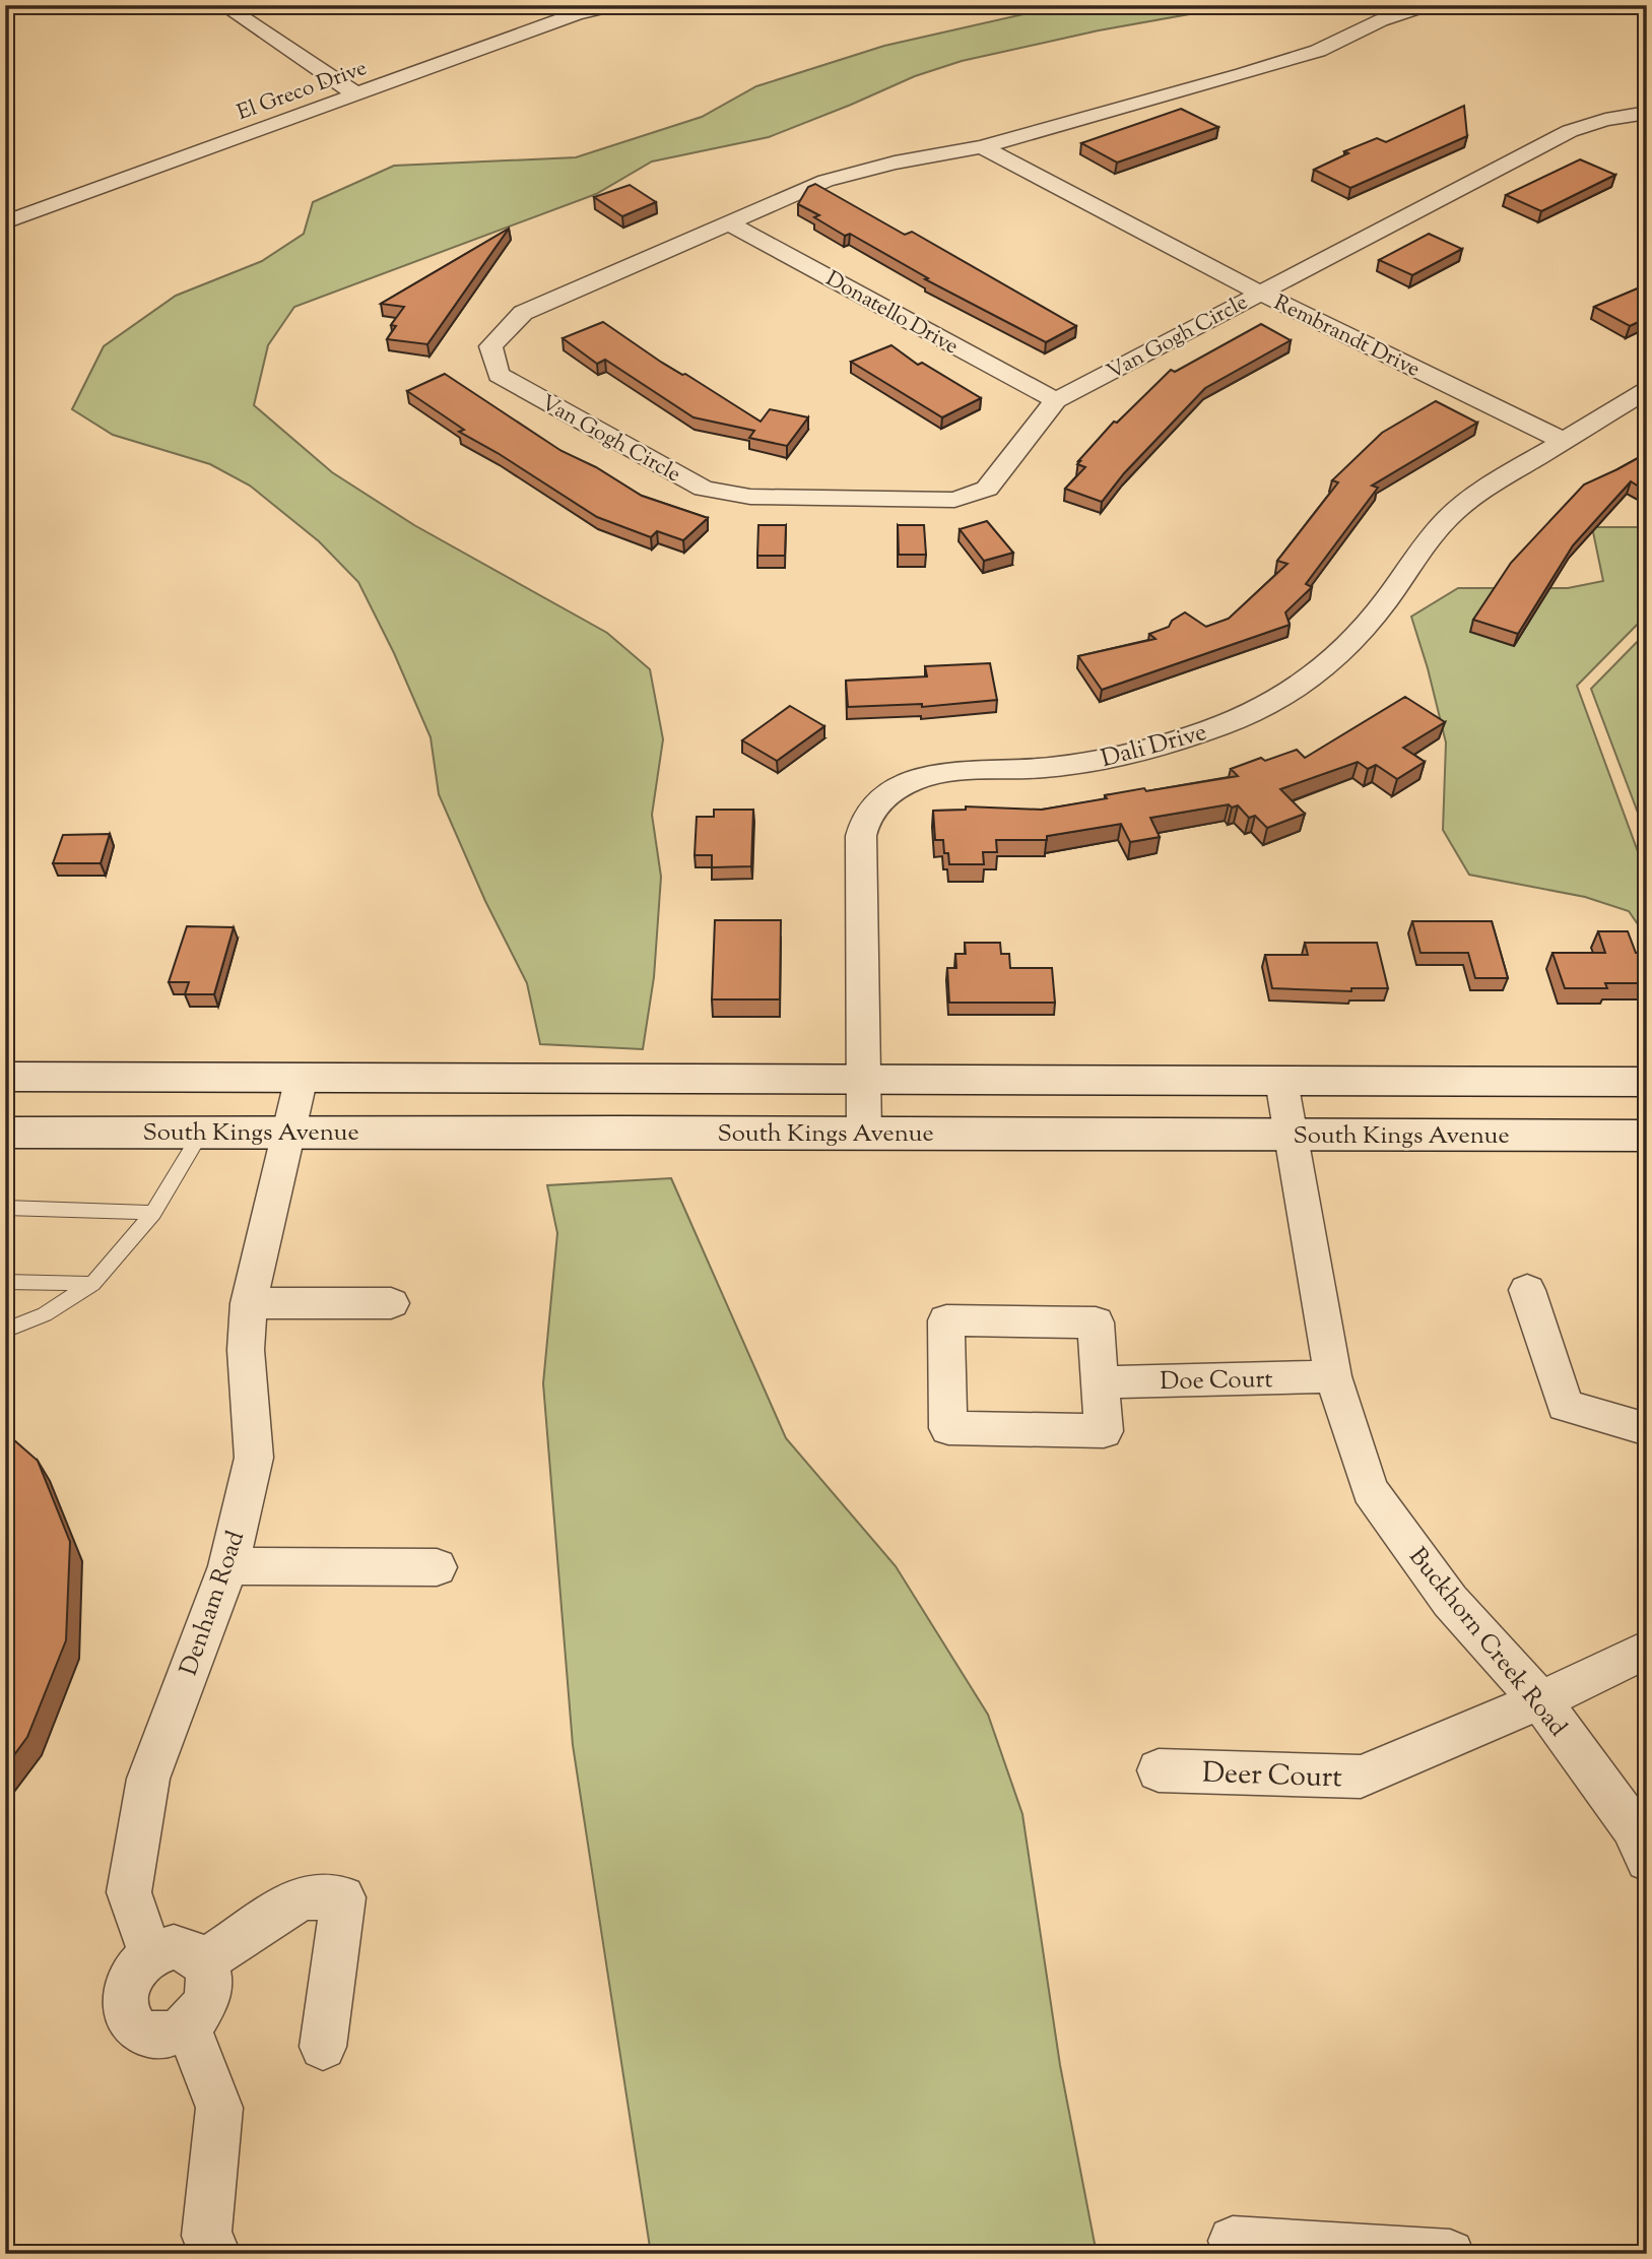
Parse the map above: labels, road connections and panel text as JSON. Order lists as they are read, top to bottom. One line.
{"streets":{"main road":["South Kings Avenue"],"street":["El Greco Drive","Donatello Drive","Rembrandt Drive","Van Gogh Circle","Dali Drive","Doe Court","Denham Road","Buckhorn Creek Road","Deer Court"]},"crossings":[["Donatello Drive","Van Gogh Circle"],["Rembrandt Drive","Van Gogh Circle"],["Rembrandt Drive","Dali Drive"],["Dali Drive","South Kings Avenue"],["South Kings Avenue","Denham Road"],["South Kings Avenue","Buckhorn Creek Road"],["Doe Court","Buckhorn Creek Road"],["Buckhorn Creek Road","Deer Court"]]}
